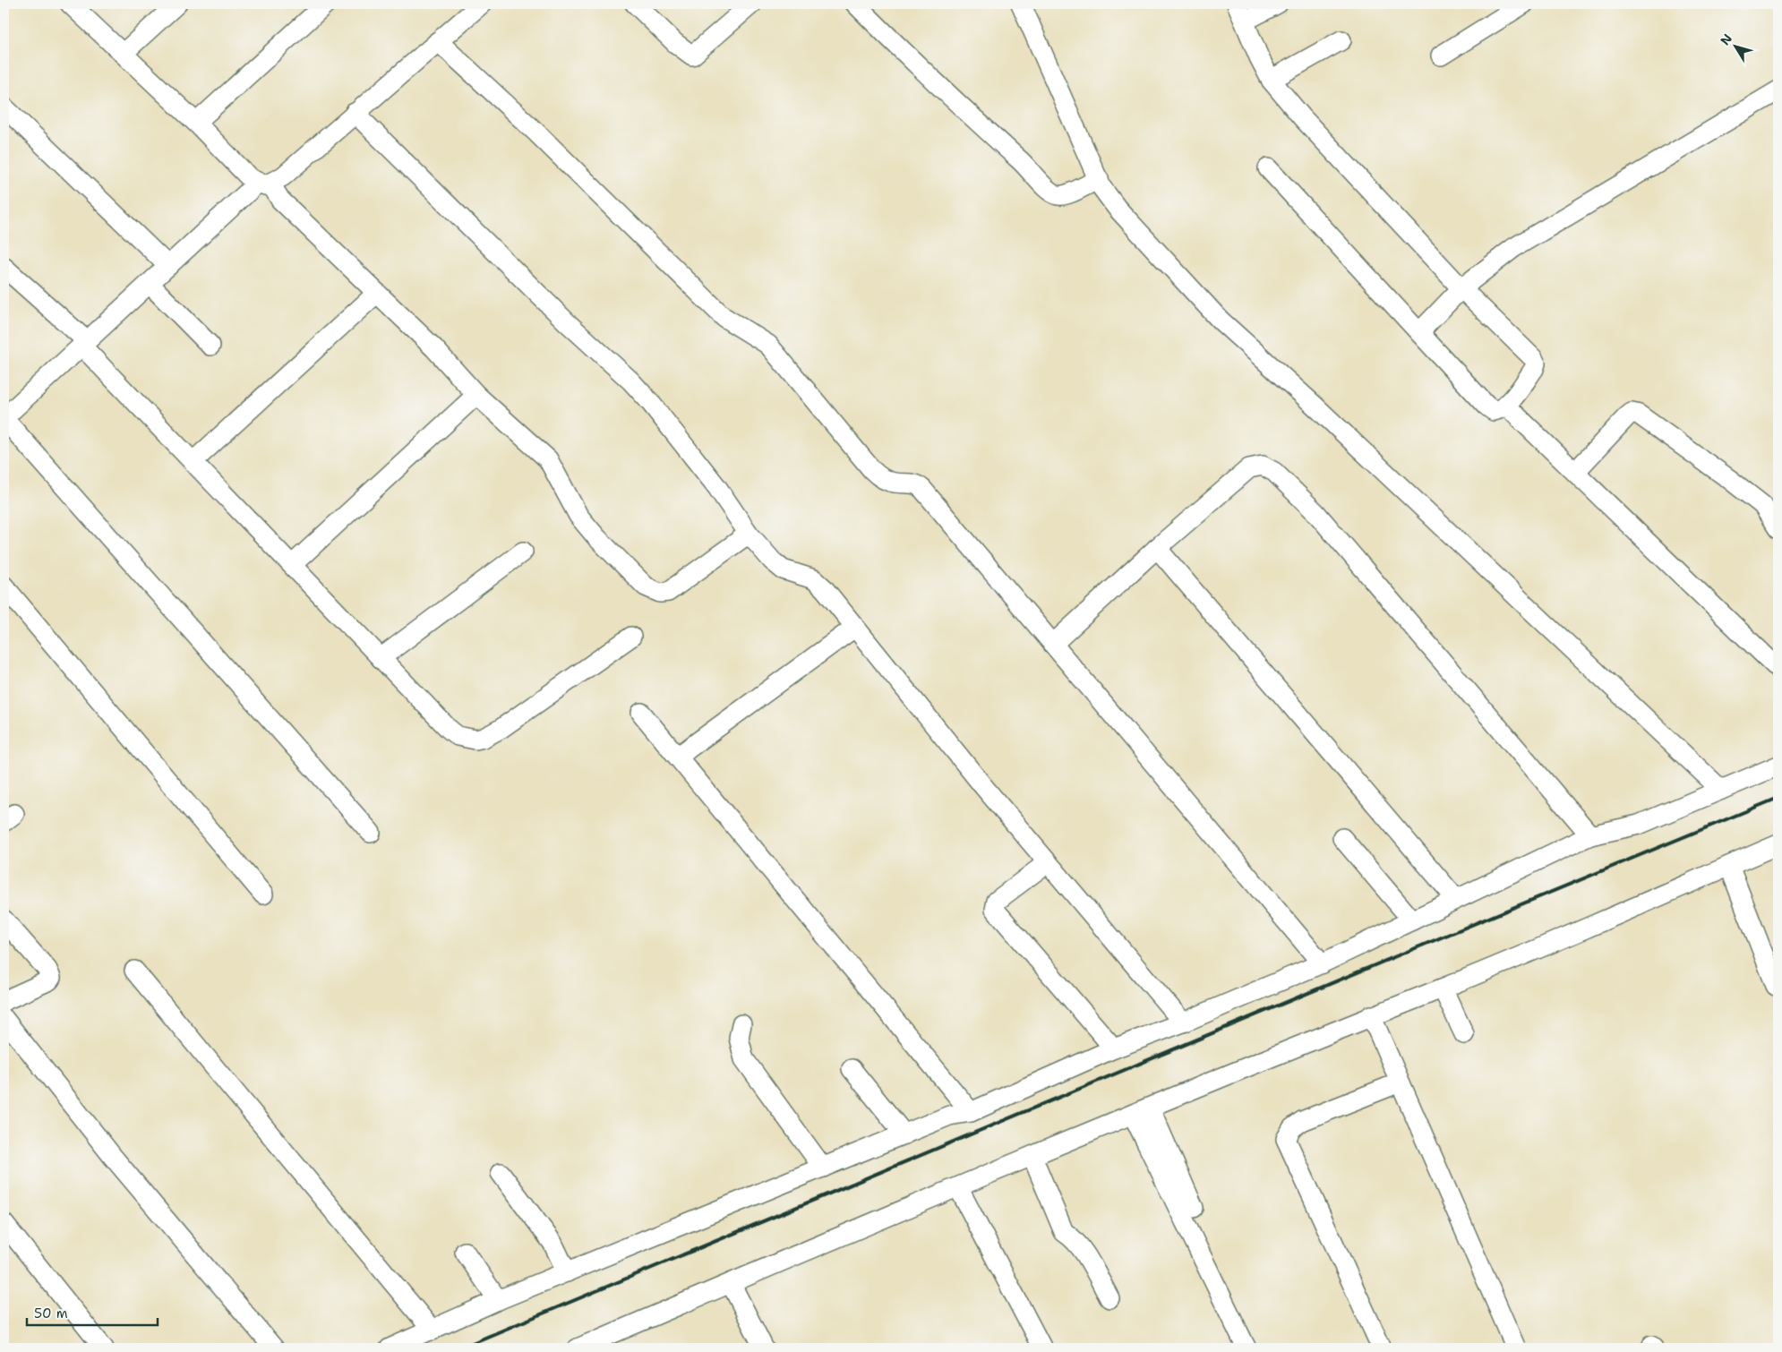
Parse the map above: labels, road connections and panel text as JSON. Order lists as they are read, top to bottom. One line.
{"scale_bar":"50 m","north":"top left"}
